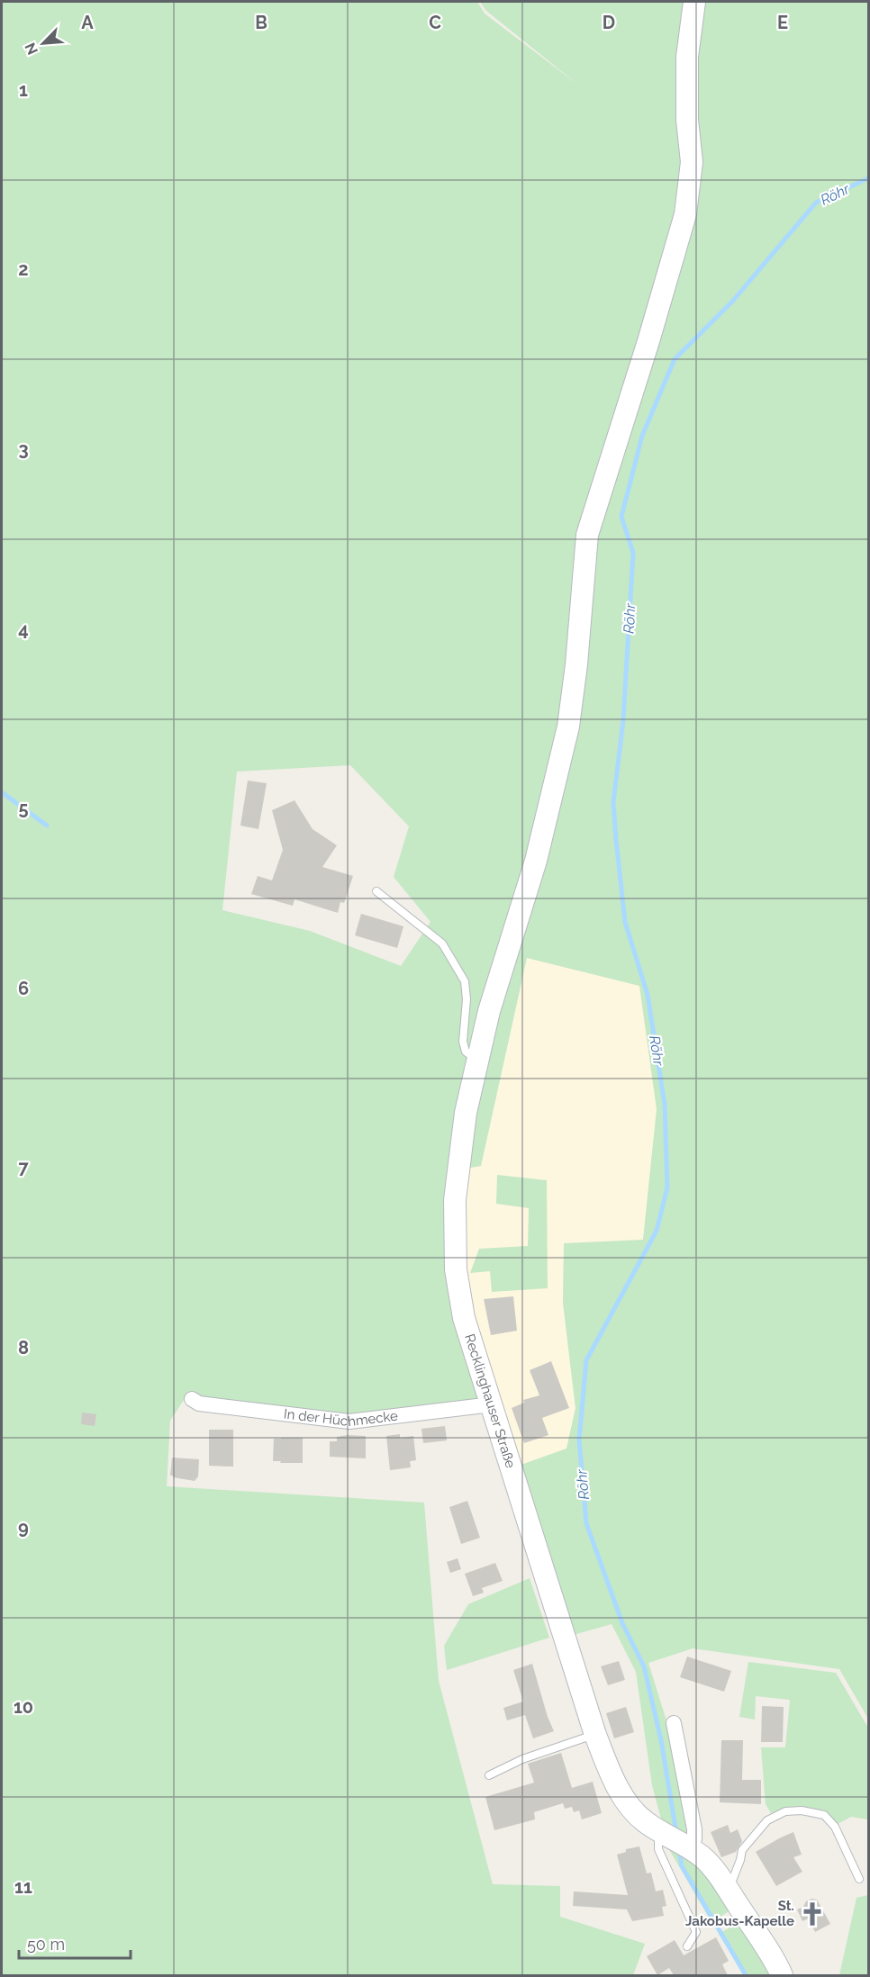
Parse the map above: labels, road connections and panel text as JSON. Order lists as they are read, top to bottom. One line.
{"streets":{"main road":["Recklinghauser Straße"],"street":["In der Hüchmecke"]},"crossings":[["Recklinghauser Straße","In der Hüchmecke"]],"water":["Röhr"],"places":{"church":["St. Jakobus-Kapelle"]},"scale_bar":"50 m","north":"bottom left","grid":{"columns":["A","B","C","D","E"],"rows":["1","2","3","4","5","6","7","8","9","10","11"]}}
